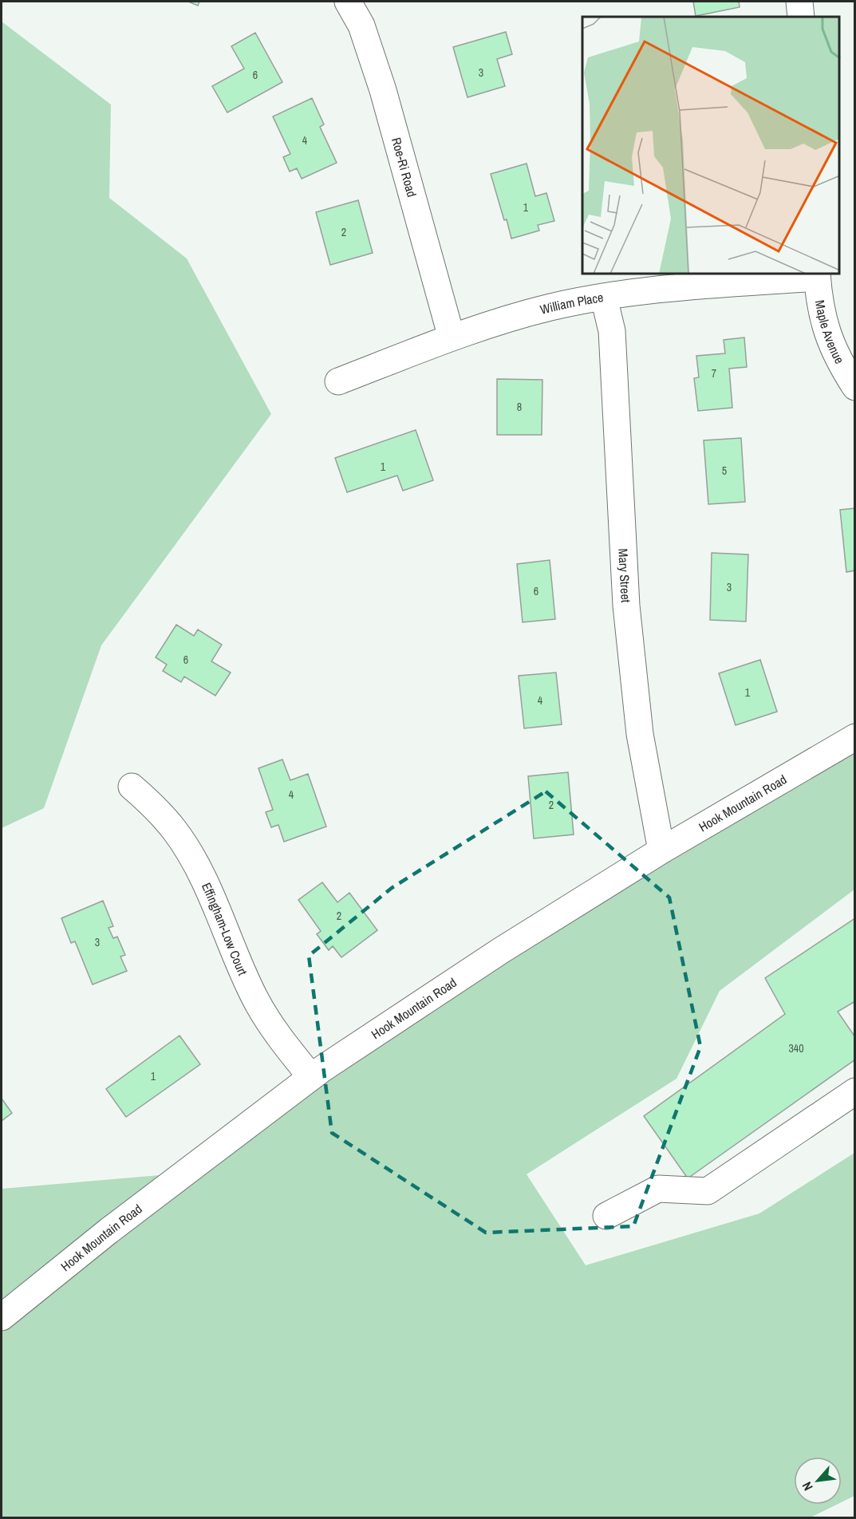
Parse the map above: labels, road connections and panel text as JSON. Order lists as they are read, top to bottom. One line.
{"streets":{"street":["Roe-Ri Road","William Place","Maple Avenue","Mary Street","Hook Mountain Road","Effingham-Low Court"]},"crossings":[["Roe-Ri Road","William Place"],["William Place","Maple Avenue"],["William Place","Mary Street"],["Mary Street","Hook Mountain Road"],["Hook Mountain Road","Effingham-Low Court"]],"house_numbers":["3","6","4","1","2","7","8","1","5","3","6","6","1","4","4","2","2","3","340","1"],"north":"bottom left"}
